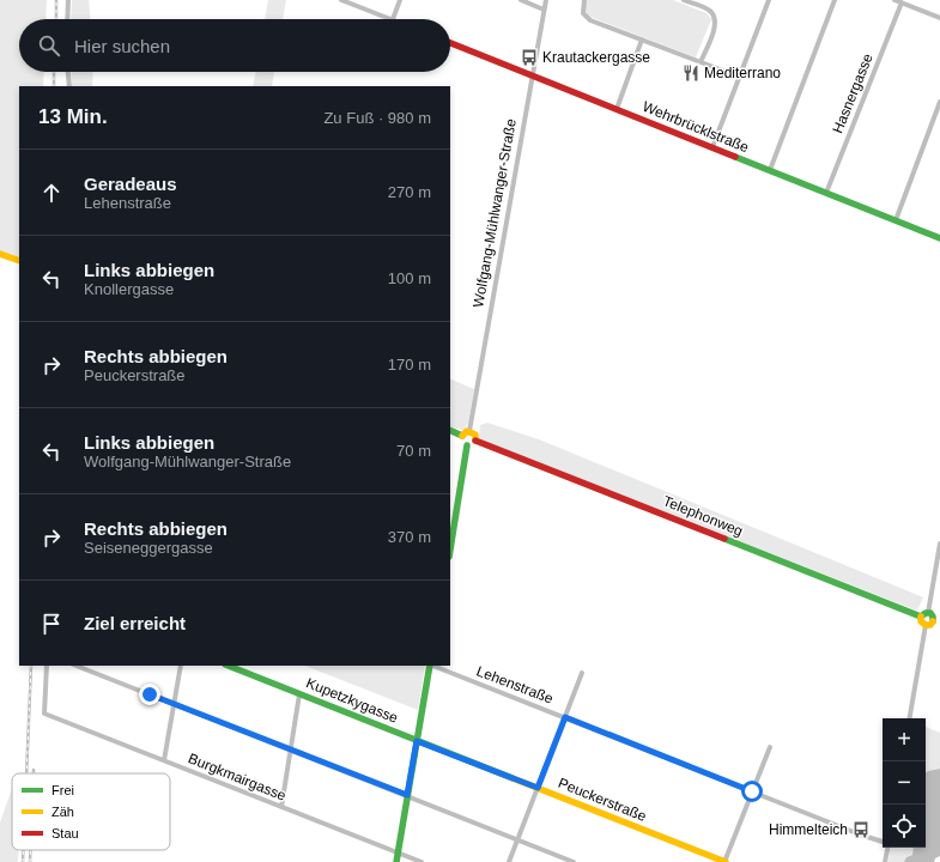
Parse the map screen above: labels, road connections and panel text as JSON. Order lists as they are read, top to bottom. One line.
{"streets":{"street":["Hasnergasse","Wehrbrücklstraße","Wolfgang-Mühlwanger-Straße","Telephonweg","Lehenstraße","Kupetzkygasse","Burgkmairgasse","Peuckerstraße"]},"crossings":[["Hasnergasse","Wehrbrücklstraße"],["Wehrbrücklstraße","Wolfgang-Mühlwanger-Straße"],["Wolfgang-Mühlwanger-Straße","Telephonweg"],["Kupetzkygasse","Peuckerstraße"]],"places":{"bus stop":["Krautackergasse","Himmelteich"],"restaurant":["Mediterrano"]},"legend":["Frei","Zäh","Stau"],"page":{"search":"Hier suchen","heading":["13 Min.","Zu Fuß · 980 m"],"list":[["Geradeaus","Lehenstraße","270 m"],["Links abbiegen","Knollergasse","100 m"],["Rechts abbiegen","Peuckerstraße","170 m"],["Links abbiegen","Wolfgang-Mühlwanger-Straße","70 m"],["Rechts abbiegen","Seiseneggergasse","370 m"],"Ziel erreicht"],"map_buttons":["+","−"]}}
